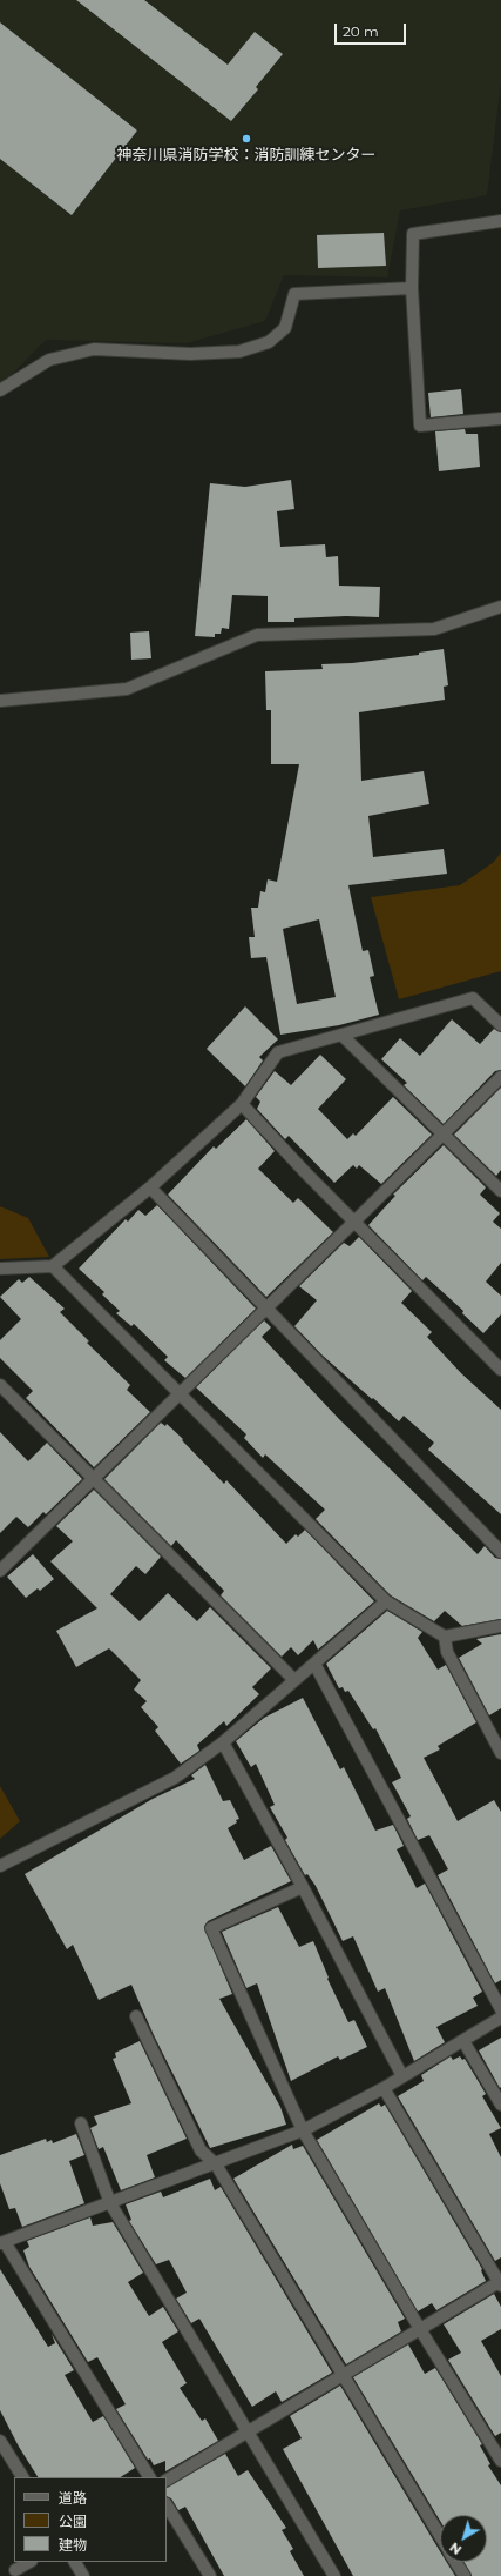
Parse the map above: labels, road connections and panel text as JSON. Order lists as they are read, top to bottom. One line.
{"places":["神奈川県消防学校：消防訓練センター"],"legend":["道路","公園","建物"],"scale_bar":"20 m","north":"bottom left"}
